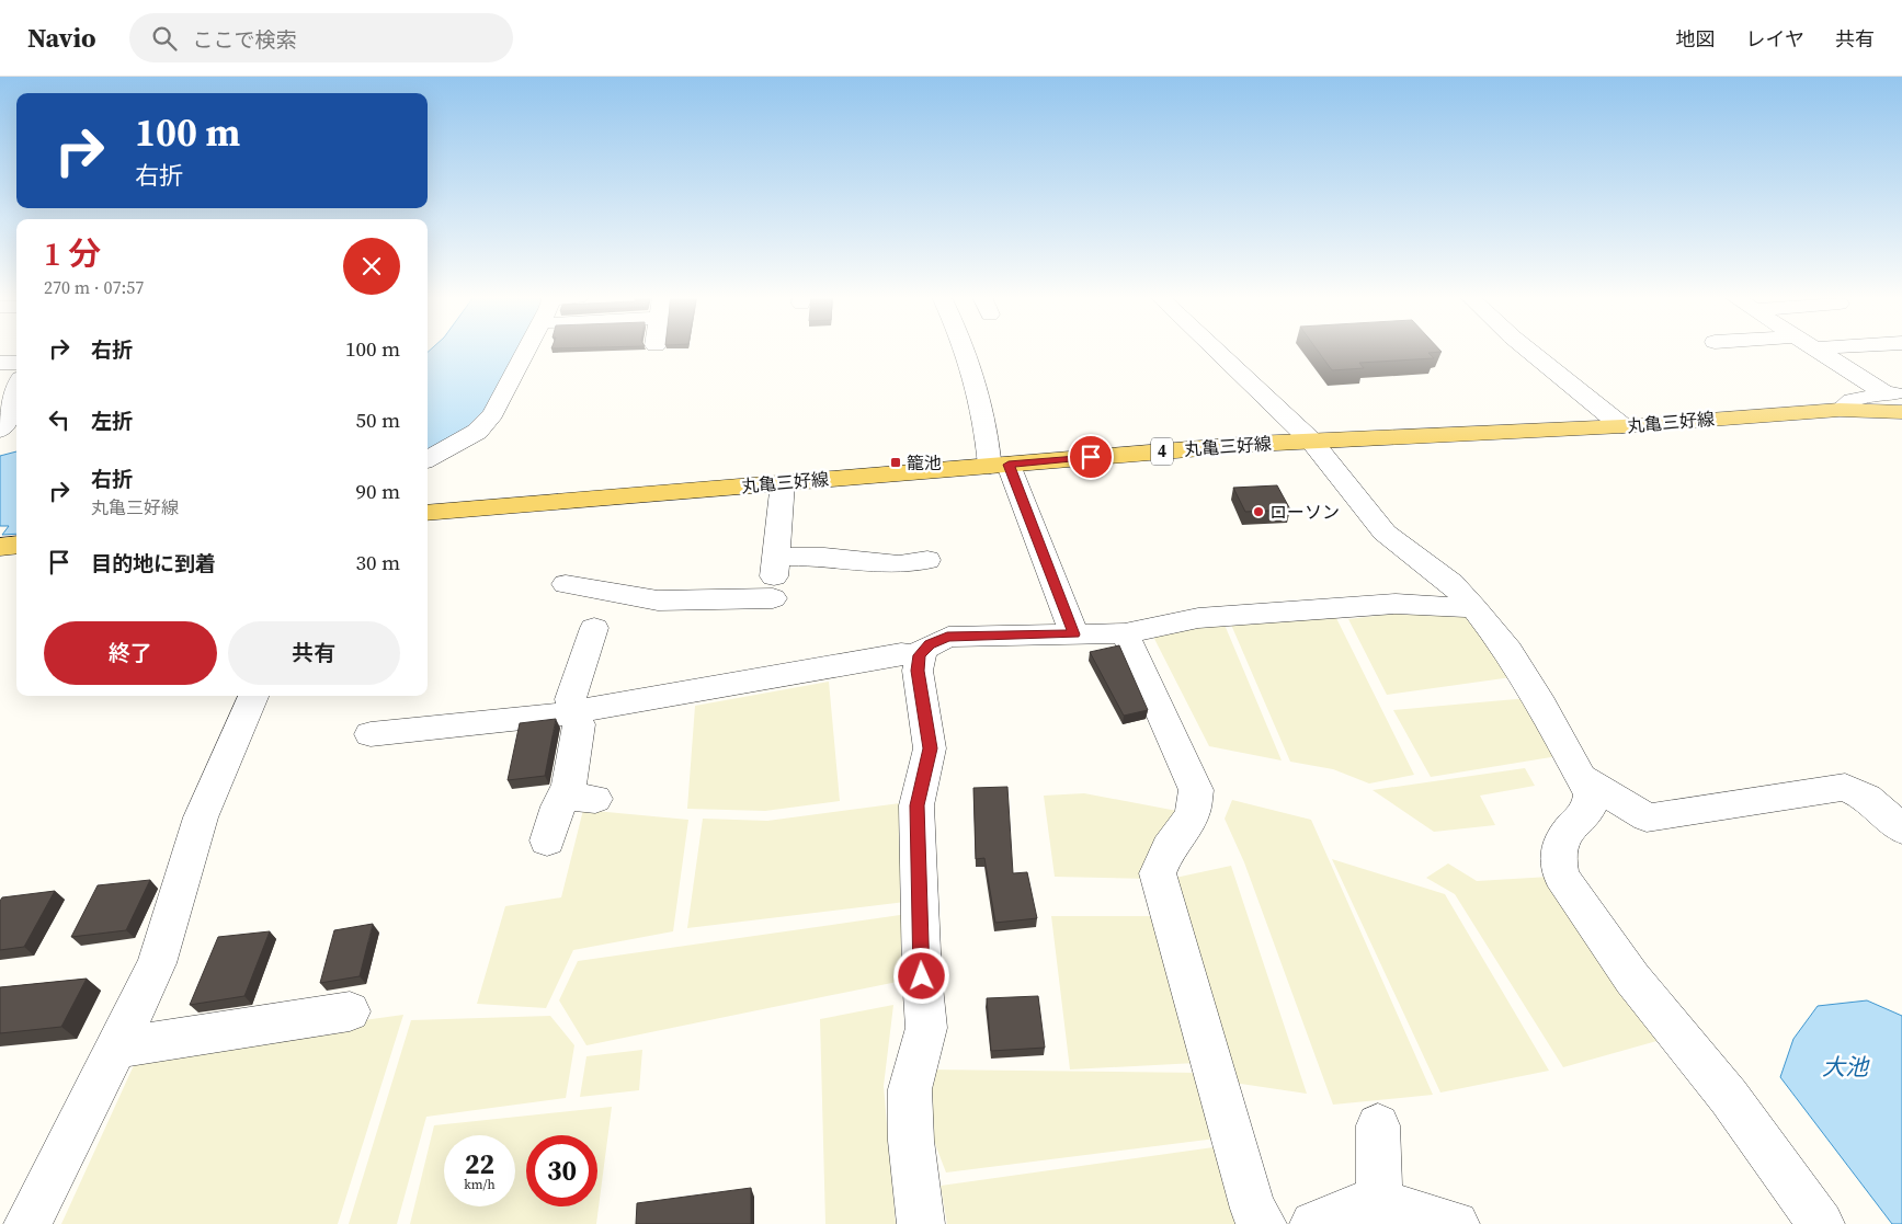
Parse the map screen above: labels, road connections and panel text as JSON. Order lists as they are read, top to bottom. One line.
{"streets":{"main road":["丸亀三好線","4"]},"water":["大池"],"places":{"transit":["籠池"],"other":["ローソン"]},"page":{"header":"Navio","search":"ここで検索","nav":["地図","レイヤ","共有"],"turn":["100 m","右折"],"heading":["1 分","270 m · 07:57"],"list":[{"name":"右折","value":"100 m"},{"name":"左折","value":"50 m"},{"name":"右折","note":"丸亀三好線","value":"90 m"},{"name":"目的地に到着","value":"30 m"}],"buttons":["終了","共有"],"speed":"22 km/h","limit":"30"}}
